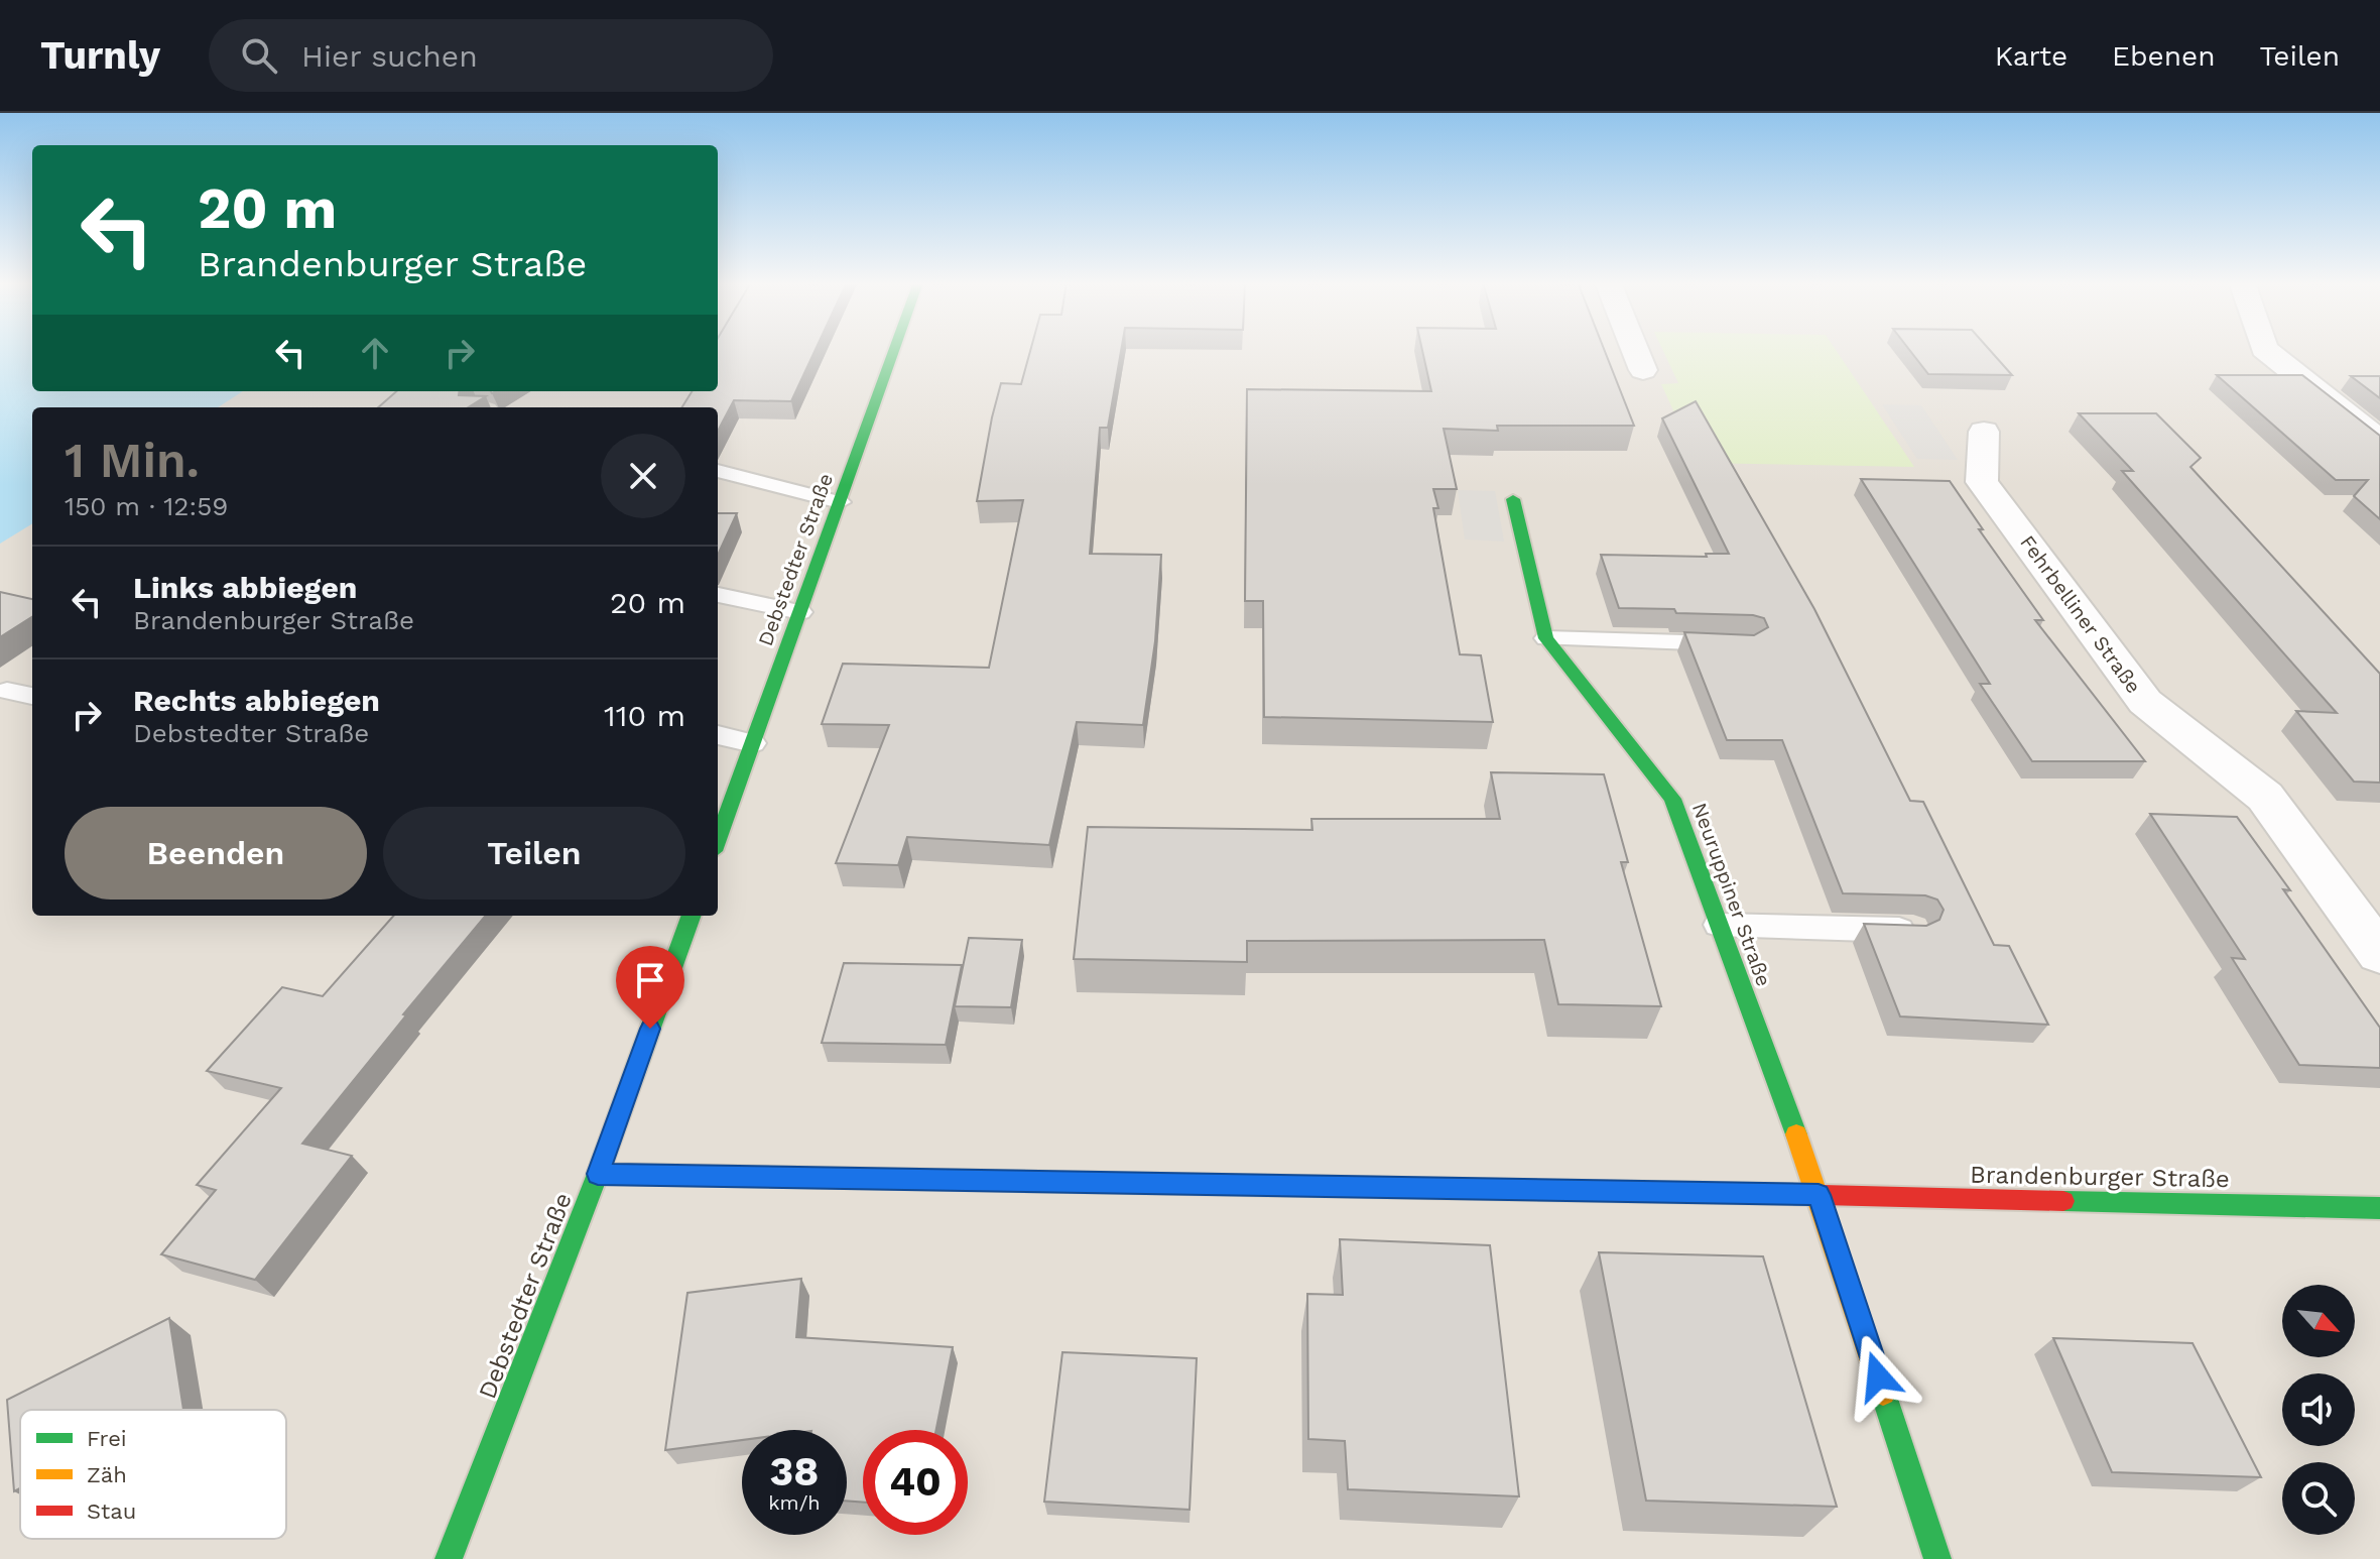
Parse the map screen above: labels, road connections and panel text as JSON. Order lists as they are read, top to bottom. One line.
{"streets":{"street":["Debstedter Straße","Fehrbelliner Straße","Neuruppiner Straße","Brandenburger Straße"]},"crossings":[["Debstedter Straße","Brandenburger Straße"],["Neuruppiner Straße","Brandenburger Straße"]],"legend":["Frei","Zäh","Stau"],"north":"bottom right","page":{"header":"Turnly","search":"Hier suchen","nav":["Karte","Ebenen","Teilen"],"turn":["20 m","Brandenburger Straße"],"heading":["1 Min.","150 m · 12:59"],"list":[{"name":"Links abbiegen","note":"Brandenburger Straße","value":"20 m"},{"name":"Rechts abbiegen","note":"Debstedter Straße","value":"110 m"}],"buttons":["Beenden","Teilen"],"speed":"38 km/h","limit":"40"}}
